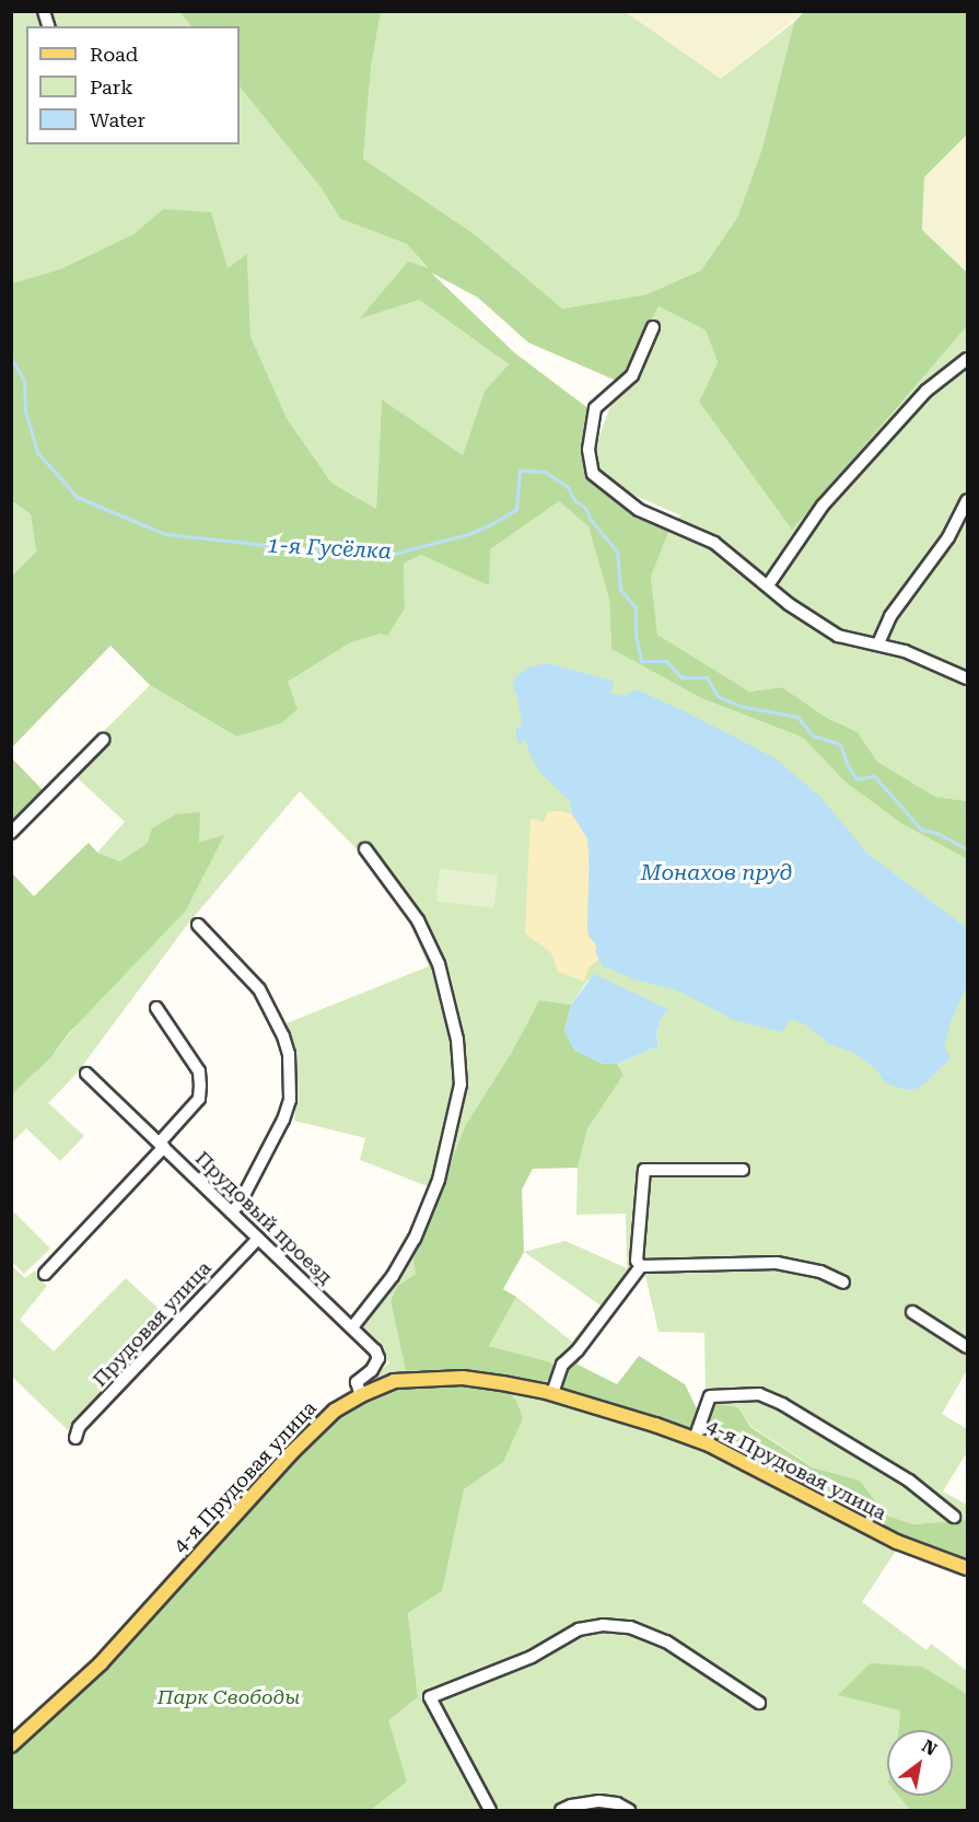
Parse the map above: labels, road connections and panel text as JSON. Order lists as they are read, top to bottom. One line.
{"streets":{"main road":["4-я Прудовая улица"],"street":["Прудовый проезд","Прудовая улица"]},"crossings":[["Прудовый проезд","Прудовая улица"],["Прудовый проезд","4-я Прудовая улица"]],"water":["1-я Гусёлка","Монахов пруд"],"parks":["Парк Свободы"],"legend":["Road","Park","Water"],"north":"top right"}
